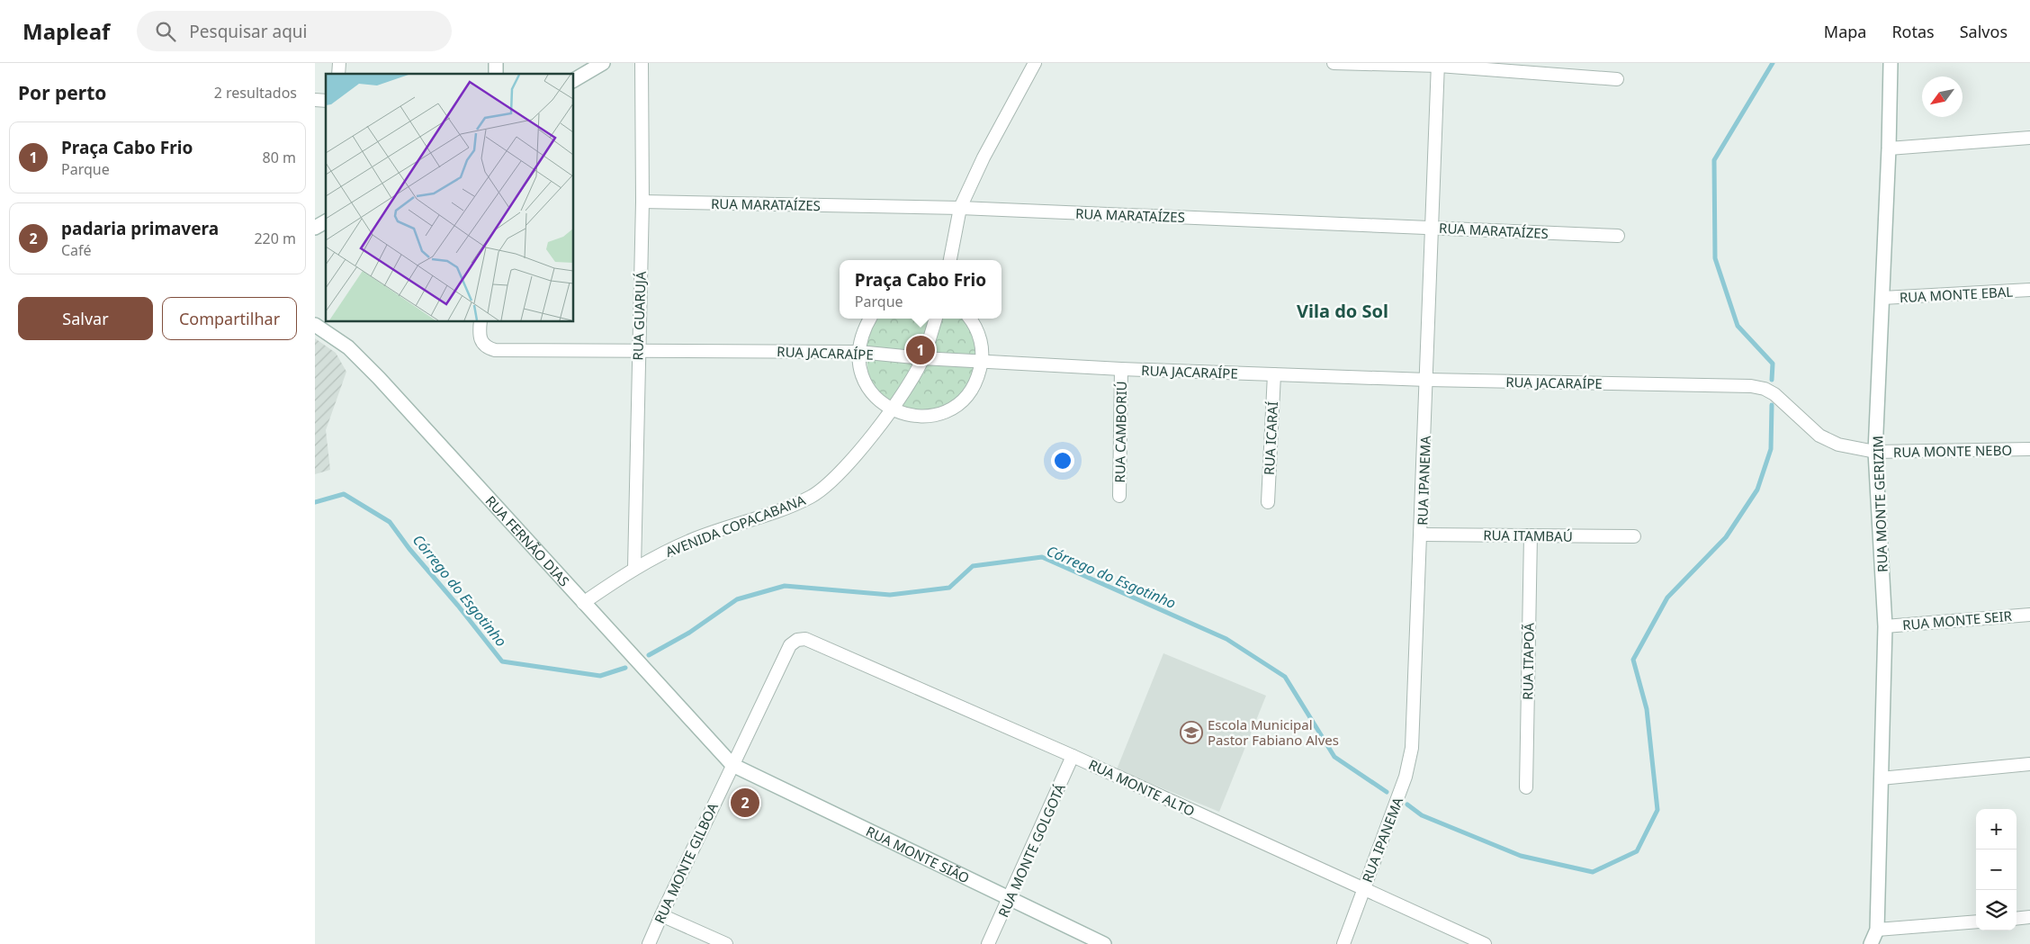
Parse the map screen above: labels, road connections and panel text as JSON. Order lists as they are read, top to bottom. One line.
{"streets":{"street":["RUA MARATAÍZES","RUA MONTE EBAL","RUA GUARUJÁ","RUA JACARAÍPE","RUA CAMBORIÚ","RUA ICARAÍ","RUA MONTE NEBO","RUA IPANEMA","RUA MONTE GERIZIM","AVENIDA COPACABANA","RUA ITAMBAÚ","RUA FERNÃO DIAS","RUA MONTE SEIR","RUA ITAPOÃ","RUA MONTE ALTO","RUA MONTE GOLGOTÁ","RUA MONTE SIÃO","RUA MONTE GILBOA"]},"crossings":[["RUA MARATAÍZES","RUA GUARUJÁ"],["RUA MARATAÍZES","RUA IPANEMA"],["RUA MONTE EBAL","RUA MONTE GERIZIM"],["RUA GUARUJÁ","RUA JACARAÍPE"],["RUA GUARUJÁ","AVENIDA COPACABANA"],["RUA JACARAÍPE","RUA CAMBORIÚ"],["RUA JACARAÍPE","RUA ICARAÍ"],["RUA JACARAÍPE","RUA MONTE NEBO"],["RUA JACARAÍPE","RUA IPANEMA"],["RUA JACARAÍPE","RUA MONTE GERIZIM"],["RUA JACARAÍPE","AVENIDA COPACABANA"],["RUA MONTE NEBO","RUA MONTE GERIZIM"],["RUA IPANEMA","RUA ITAMBAÚ"],["RUA IPANEMA","RUA MONTE ALTO"],["RUA MONTE GERIZIM","RUA MONTE SEIR"],["AVENIDA COPACABANA","RUA FERNÃO DIAS"],["RUA ITAMBAÚ","RUA ITAPOÃ"],["RUA FERNÃO DIAS","RUA MONTE SIÃO"],["RUA FERNÃO DIAS","RUA MONTE GILBOA"],["RUA MONTE ALTO","RUA MONTE GOLGOTÁ"],["RUA MONTE ALTO","RUA MONTE GILBOA"],["RUA MONTE GOLGOTÁ","RUA MONTE SIÃO"],["RUA MONTE SIÃO","RUA MONTE GILBOA"]],"districts":["Vila do Sol"],"water":["Córrego do Esgotinho"],"places":{"school or university":["Escola Municipal Pastor Fabiano Alves"]},"north":"bottom left","page":{"header":"Mapleaf","search":"Pesquisar aqui","nav":["Mapa","Rotas","Salvos"],"heading":["Por perto","2 resultados"],"list":[{"mark":"1","name":"Praça Cabo Frio","note":"Parque","value":"80 m"},{"mark":"2","name":"padaria primavera","note":"Café","value":"220 m"}],"popup":["Praça Cabo Frio","Parque"],"buttons":["Salvar","Compartilhar"],"pins":["1","2"],"map_buttons":["+","−"]}}
